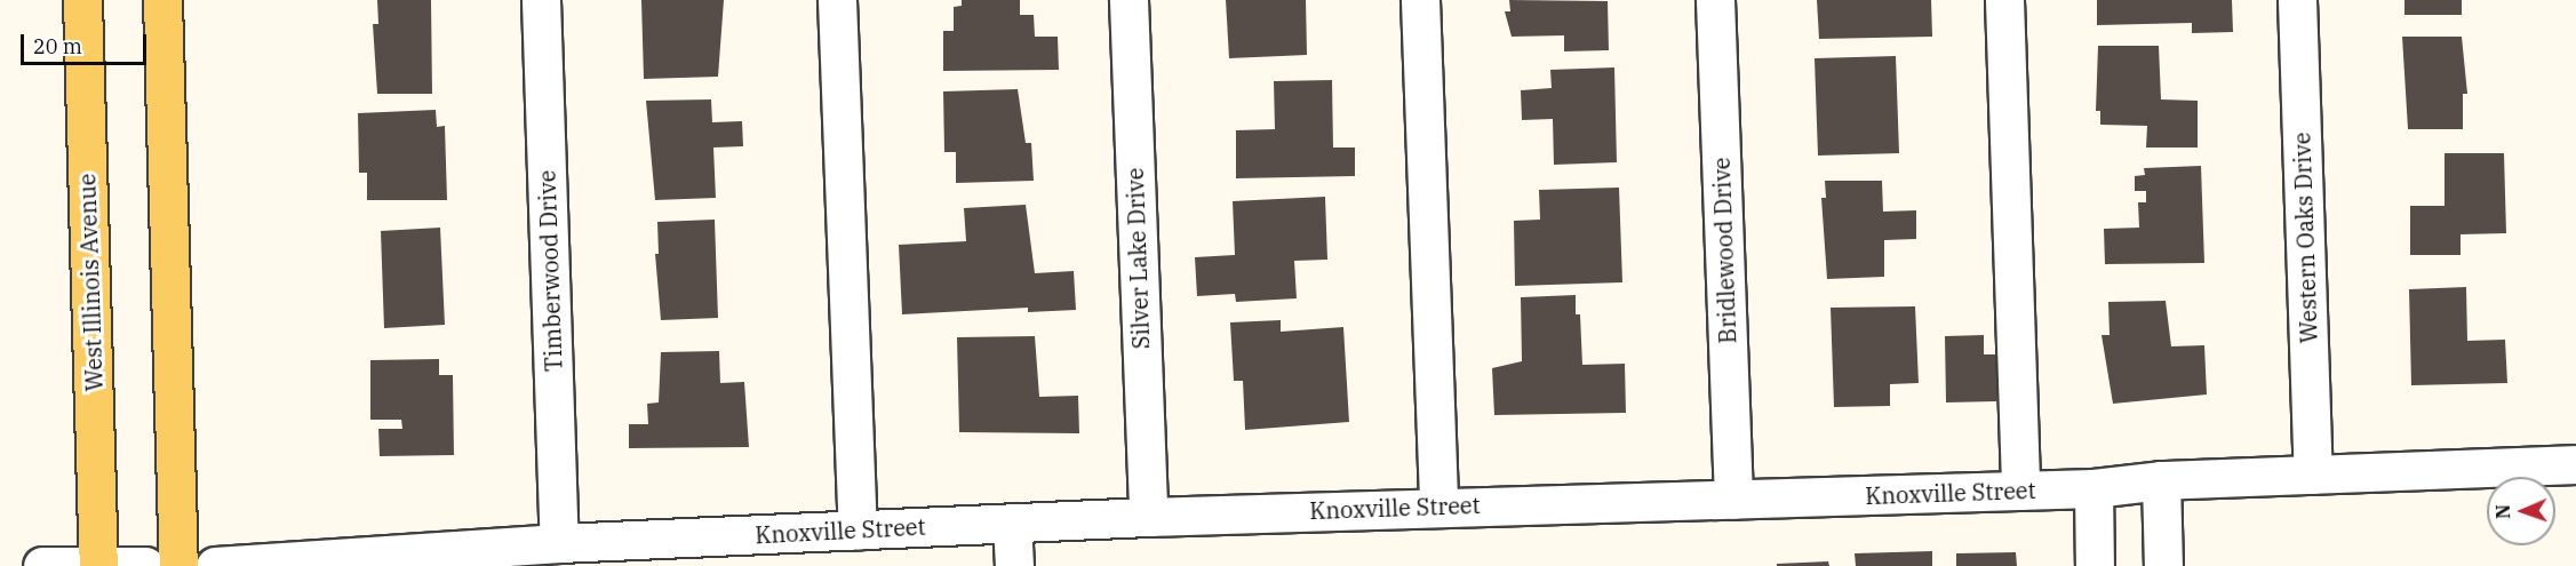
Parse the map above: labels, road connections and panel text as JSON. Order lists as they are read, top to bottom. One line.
{"streets":{"main road":["West Illinois Avenue"],"street":["Western Oaks Drive","Bridlewood Drive","Silver Lake Drive","Timberwood Drive","Knoxville Street"]},"crossings":[["Western Oaks Drive","Knoxville Street"],["Bridlewood Drive","Knoxville Street"],["Silver Lake Drive","Knoxville Street"],["Timberwood Drive","Knoxville Street"]],"scale_bar":"20 m","north":"left"}
